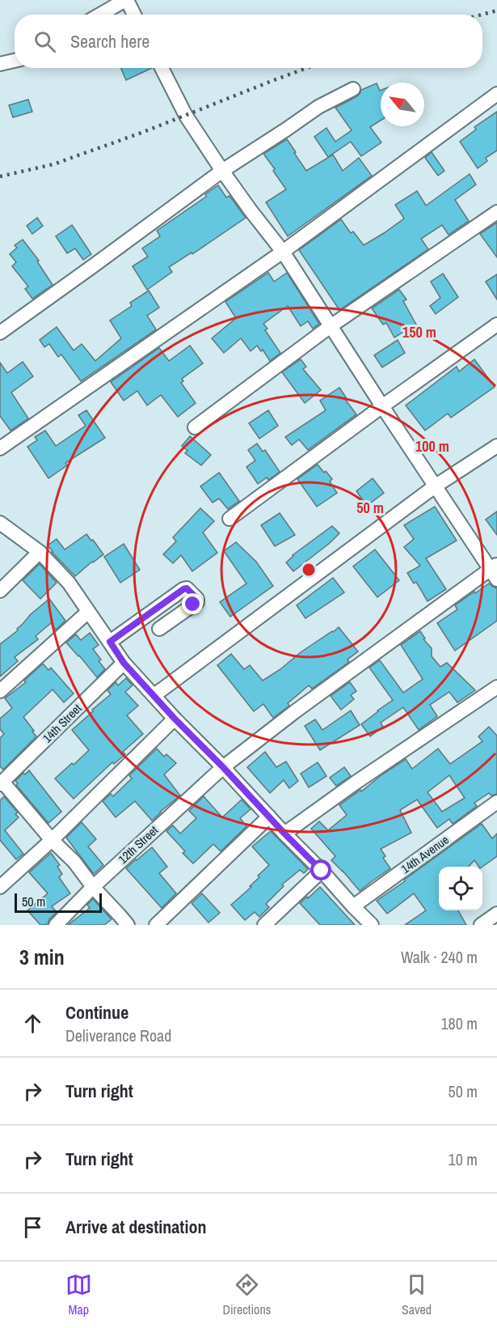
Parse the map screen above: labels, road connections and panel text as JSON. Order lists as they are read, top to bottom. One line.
{"streets":{"street":["14th Street","12th Street","14th Avenue"]},"scale_bar":"50 m","north":"top left","page":{"search":"Search here","scale":"50 m","heading":["3 min","Walk · 240 m"],"list":[["Continue","Deliverance Road","180 m"],["Turn right","50 m"],["Turn right","10 m"],"Arrive at destination"],"nav":["Map","Directions","Saved"]},"rings":["150 m","100 m","50 m"]}
